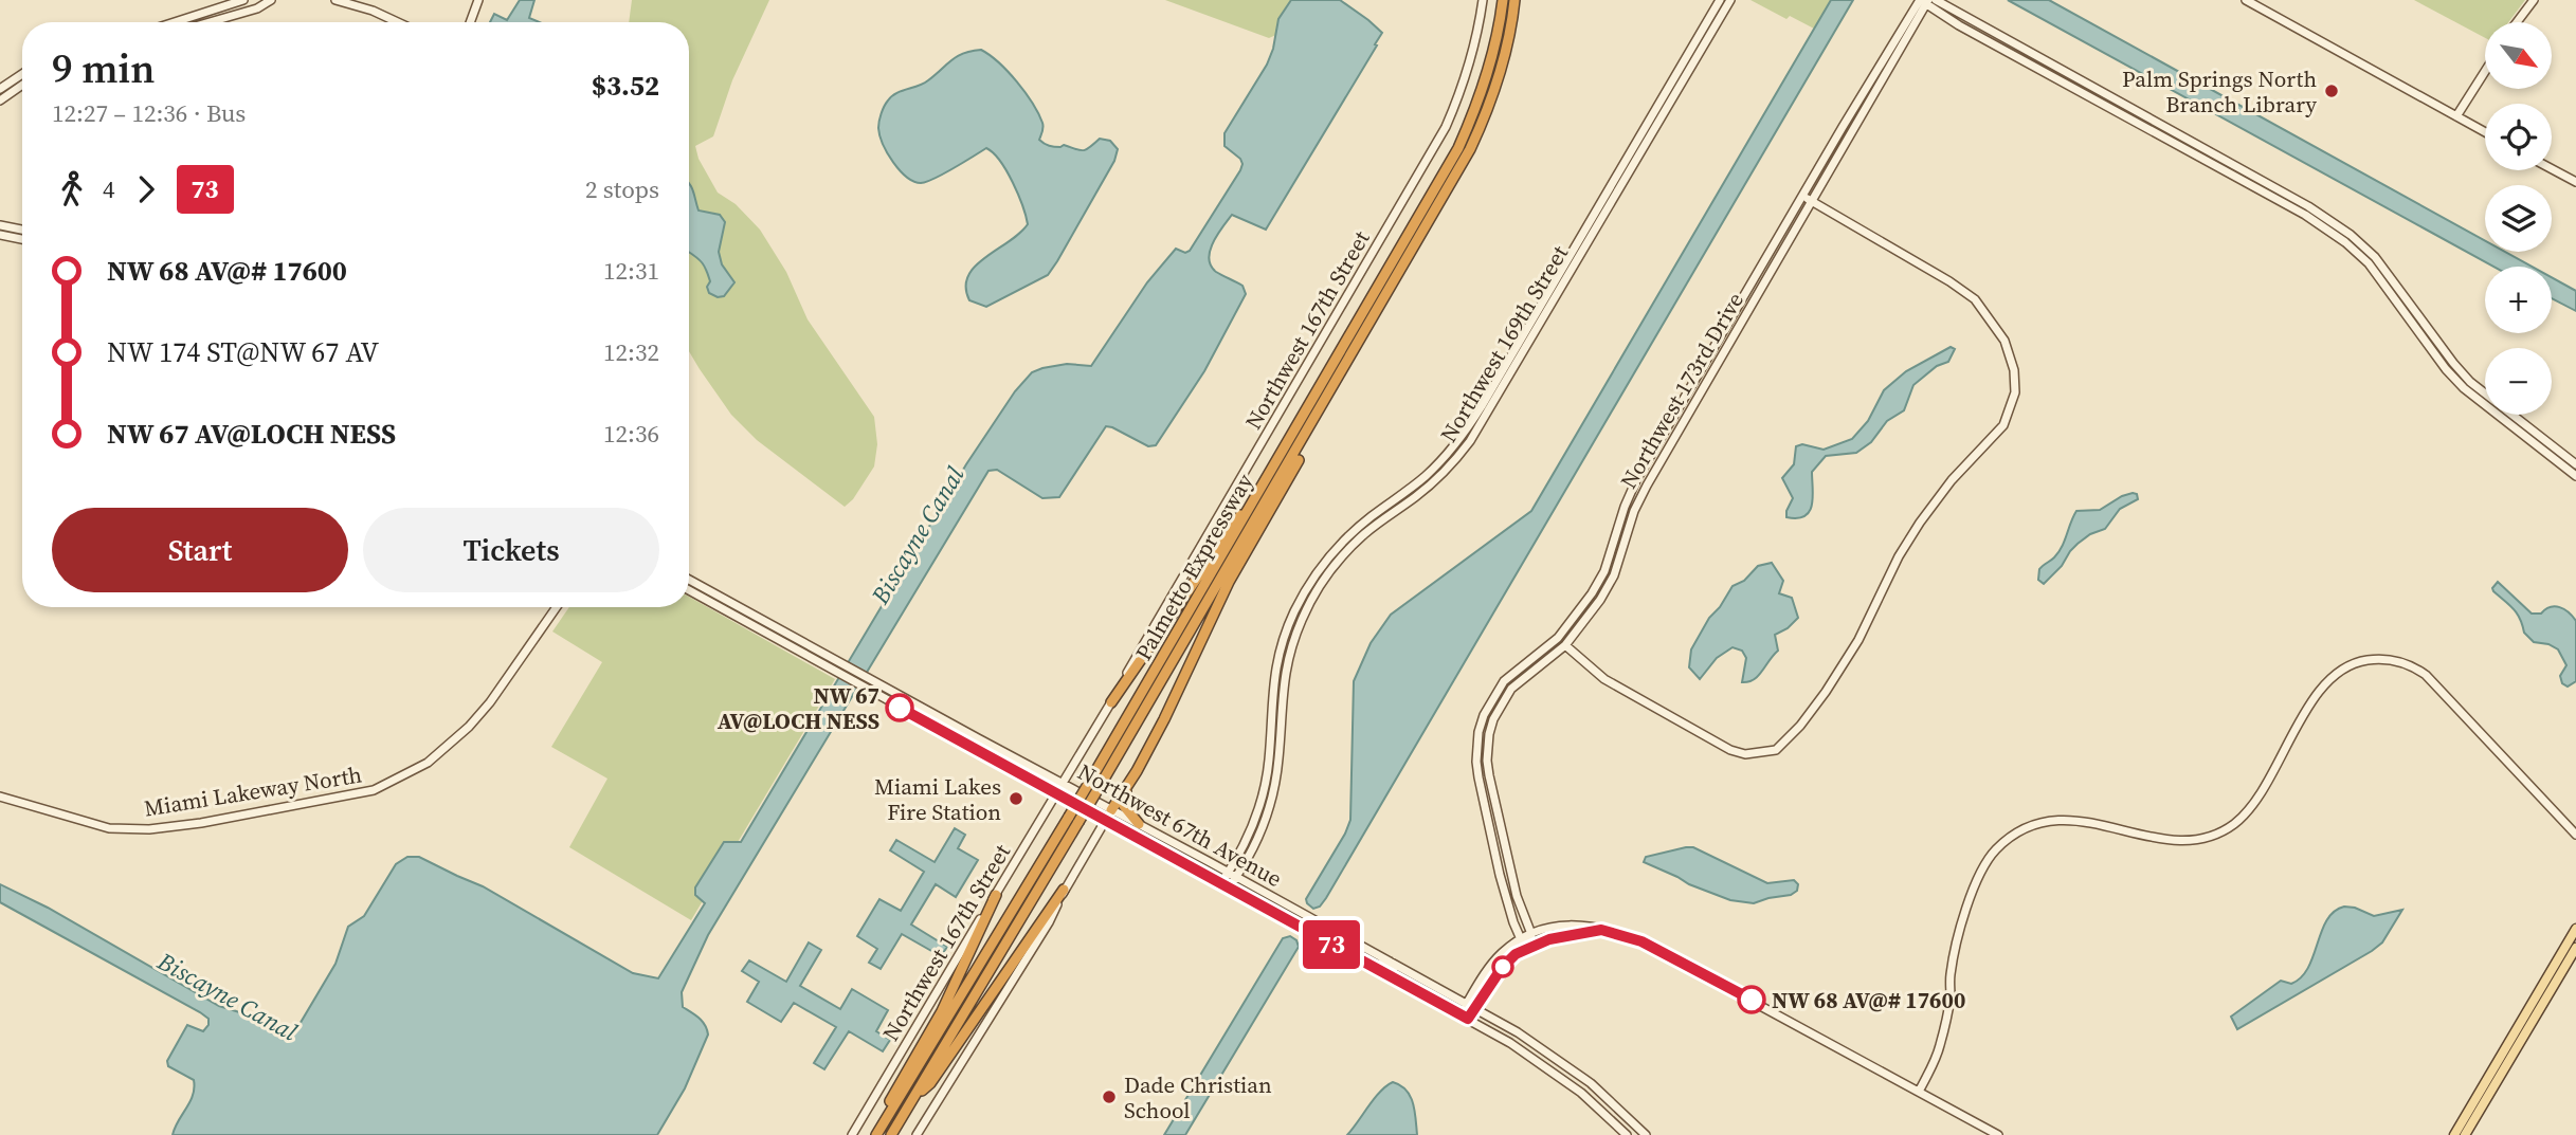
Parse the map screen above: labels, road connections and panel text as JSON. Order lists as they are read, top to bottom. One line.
{"streets":{"highway":["Palmetto Expressway"],"street":["Northwest 167th Street","Northwest 169th Street","Northwest 173rd Drive","Miami Lakeway North","Northwest 67th Avenue"]},"crossings":[["Northwest 167th Street","Northwest 67th Avenue"],["Northwest 169th Street","Northwest 67th Avenue"]],"water":["Biscayne Canal"],"places":["Palm Springs North Branch Library","NW 67 AV@LOCH NESS","Miami Lakes Fire Station","NW 68 AV@# 17600","Dade Christian School"],"lines":["bus line 73"],"north":"bottom right","page":{"on_map":"73","map_buttons":["+","−"],"heading":["9 min","12:27 – 12:36 · Bus","$3.52"],"legs":["4","73","2 stops"],"list":[{"name":"NW 68 AV@# 17600","value":"12:31"},{"name":"NW 174 ST@NW 67 AV","value":"12:32"},{"name":"NW 67 AV@LOCH NESS","value":"12:36"}],"buttons":["Start","Tickets"]}}
